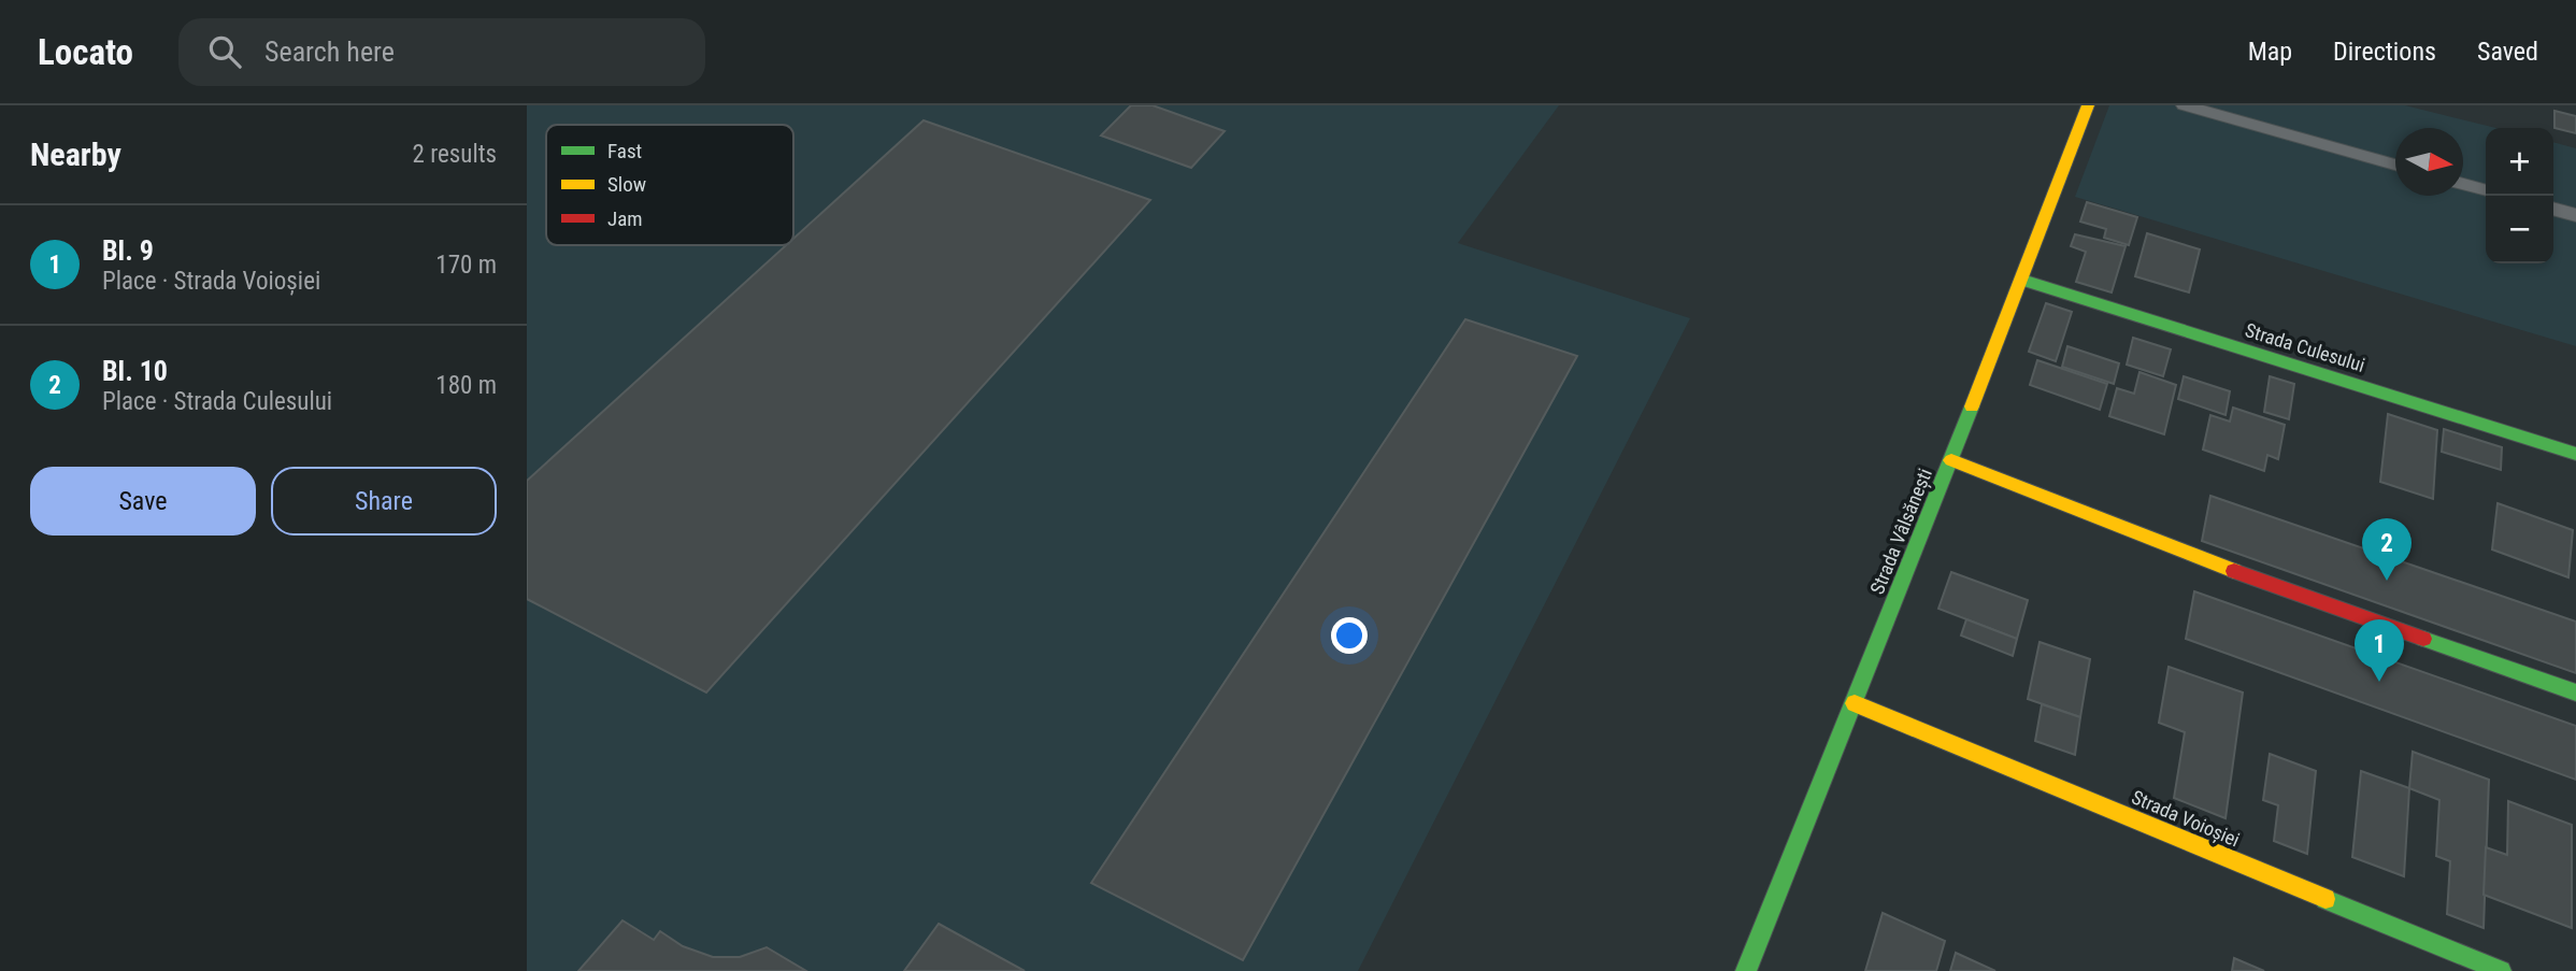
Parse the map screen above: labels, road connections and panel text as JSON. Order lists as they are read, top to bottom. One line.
{"streets":{"street":["Strada Culesului","Strada Vâlsănești","Strada Voioșiei"]},"crossings":[["Strada Culesului","Strada Vâlsănești"],["Strada Vâlsănești","Strada Voioșiei"]],"legend":["Fast","Slow","Jam"],"north":"right","page":{"header":"Locato","search":"Search here","nav":["Map","Directions","Saved"],"heading":["Nearby","2 results"],"map_buttons":["+","−"],"list":[{"mark":"1","name":"Bl. 9","note":"Place · Strada Voioșiei","value":"170 m"},{"mark":"2","name":"Bl. 10","note":"Place · Strada Culesului","value":"180 m"}],"buttons":["Save","Share"],"pins":["2","1"]}}
